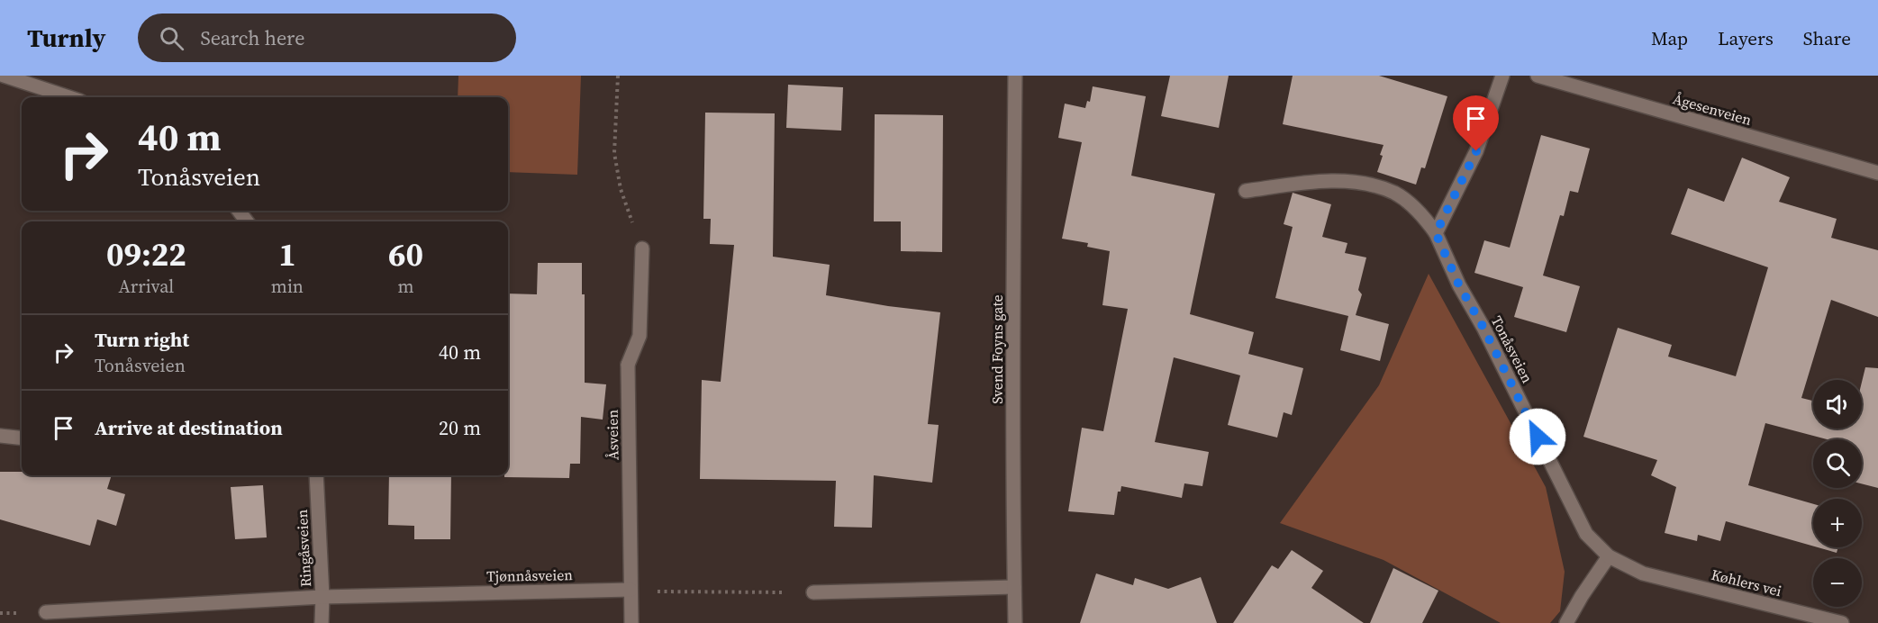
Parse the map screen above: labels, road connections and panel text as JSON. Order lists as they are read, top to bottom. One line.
{"streets":{"street":["Ågesenveien","Svend Foyns gate","Tonåsveien","Åsveien","Ringåsveien","Tjønnåsveien","Køhlers vei"]},"crossings":[["Tonåsveien","Køhlers vei"],["Åsveien","Tjønnåsveien"],["Ringåsveien","Tjønnåsveien"]],"page":{"header":"Turnly","search":"Search here","nav":["Map","Layers","Share"],"turn":["40 m","Tonåsveien"],"eta":["09:22","Arrival","1","min","60","m"],"list":[{"name":"Turn right","note":"Tonåsveien","value":"40 m"},{"name":"Arrive at destination","value":"20 m"}],"map_buttons":["+","−"]}}
